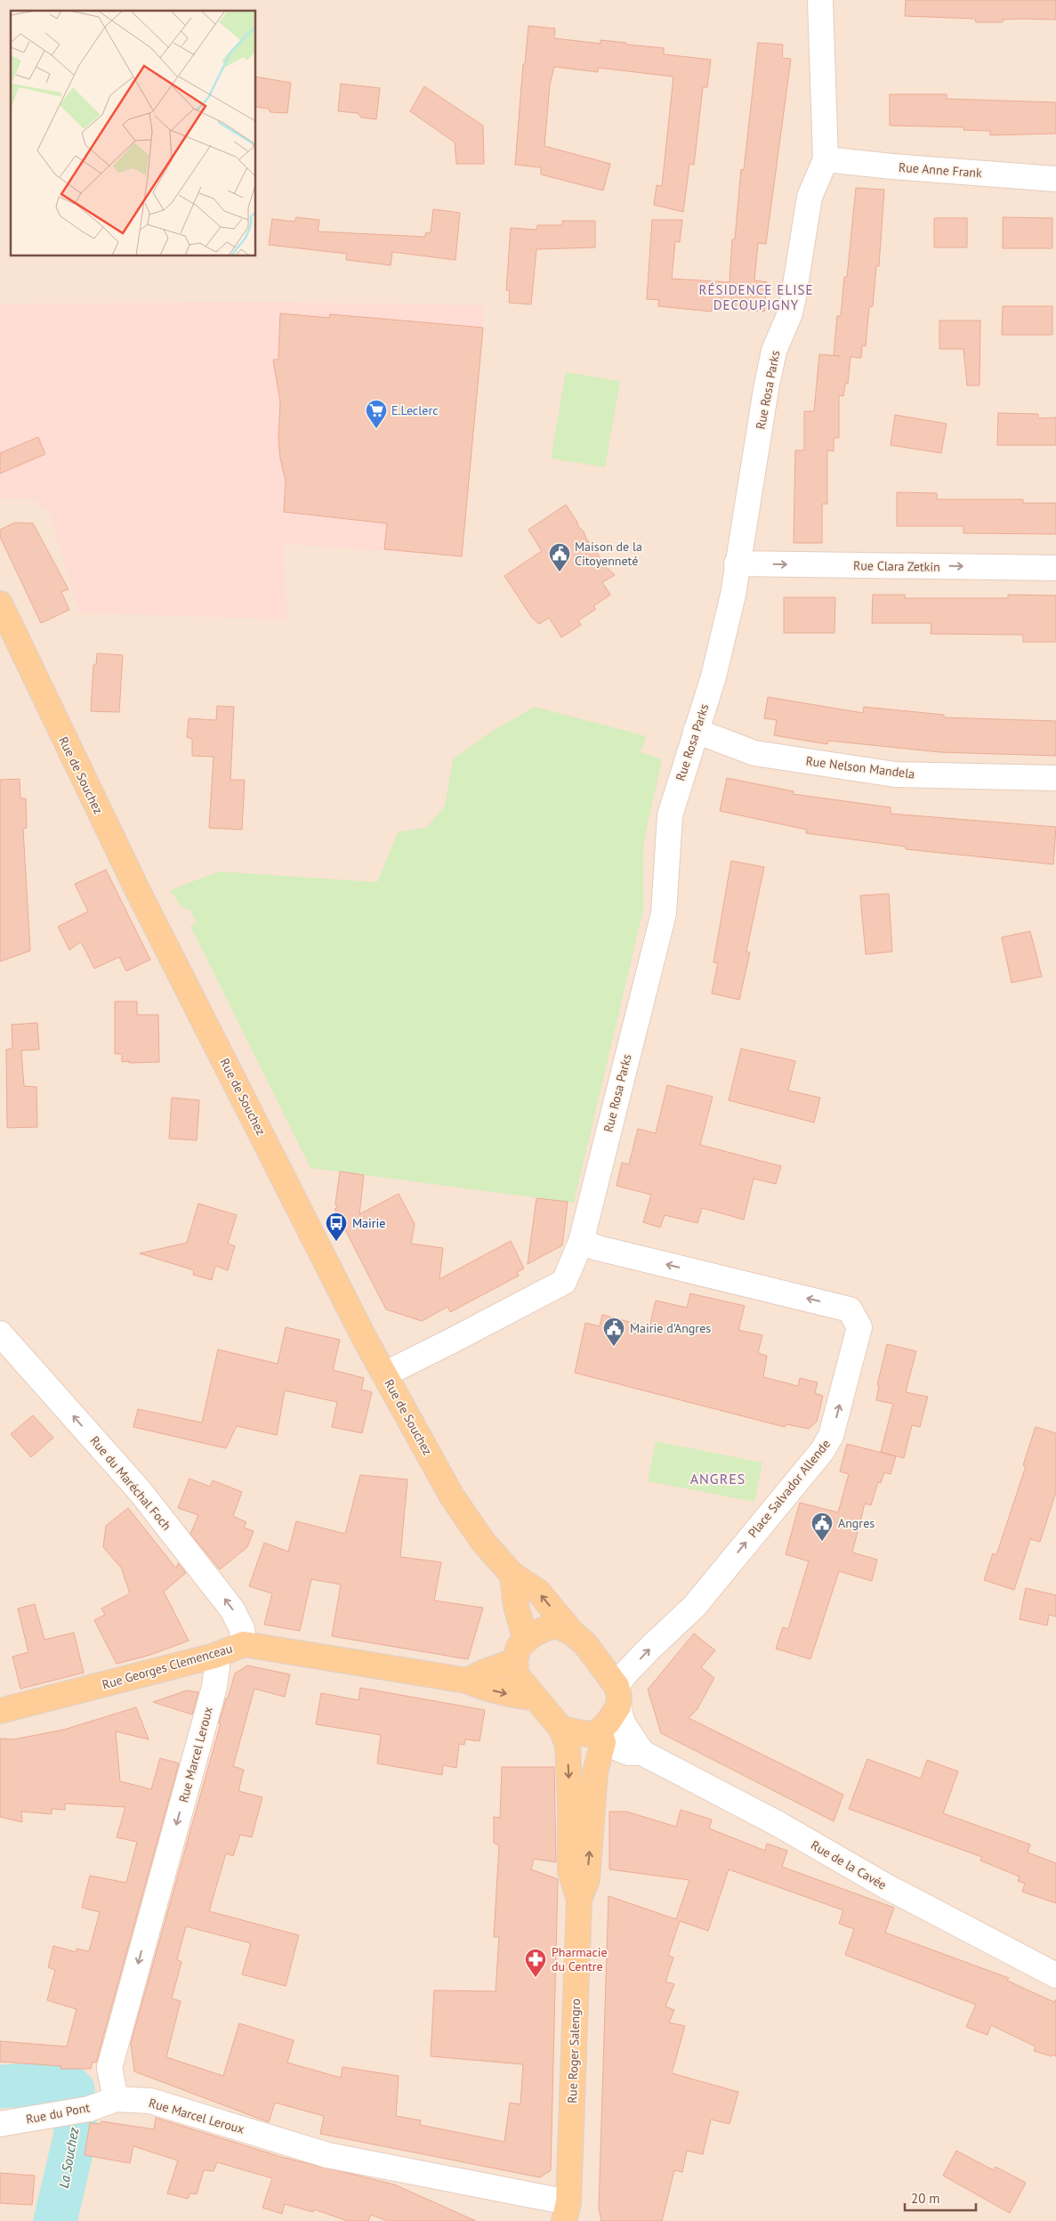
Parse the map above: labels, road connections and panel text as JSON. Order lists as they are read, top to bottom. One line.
{"streets":{"main road":["Rue de Souchez","Rue Georges Clemenceau","Rue Roger Salengro"],"street":["Rue Anne Frank","Rue Rosa Parks","Rue Clara Zetkin","Rue Nelson Mandela","Rue du Maréchal Foch","Place Salvador Allende","Rue Marcel Leroux","Rue de la Cavée","Rue du Pont"]},"crossings":[["Rue Anne Frank","Rue Rosa Parks"],["Rue Rosa Parks","Rue Clara Zetkin"],["Rue Rosa Parks","Rue Nelson Mandela"],["Rue Rosa Parks","Rue de Souchez"],["Rue Rosa Parks","Place Salvador Allende"],["Rue de Souchez","Place Salvador Allende"],["Rue de Souchez","Rue Georges Clemenceau"],["Rue de Souchez","Rue de la Cavée"],["Rue de Souchez","Rue Roger Salengro"],["Rue du Maréchal Foch","Rue Georges Clemenceau"],["Place Salvador Allende","Rue Georges Clemenceau"],["Place Salvador Allende","Rue de la Cavée"],["Place Salvador Allende","Rue Roger Salengro"],["Rue Georges Clemenceau","Rue Marcel Leroux"],["Rue Georges Clemenceau","Rue de la Cavée"],["Rue Georges Clemenceau","Rue Roger Salengro"],["Rue Marcel Leroux","Rue Roger Salengro"],["Rue Marcel Leroux","Rue du Pont"],["Rue de la Cavée","Rue Roger Salengro"]],"one_way":["Rue Clara Zetkin","Rue du Maréchal Foch","Rue Marcel Leroux"],"districts":["RÉSIDENCE ELISE DECOUPIGNY","ANGRES"],"water":["La Souchez"],"places":{"supermarket":["E.Leclerc"],"public building":["Maison de la Citoyenneté","Mairie d'Angres","Angres"],"bus stop":["Mairie"],"pharmacy":["Pharmacie du Centre"]},"scale_bar":"20 m"}
